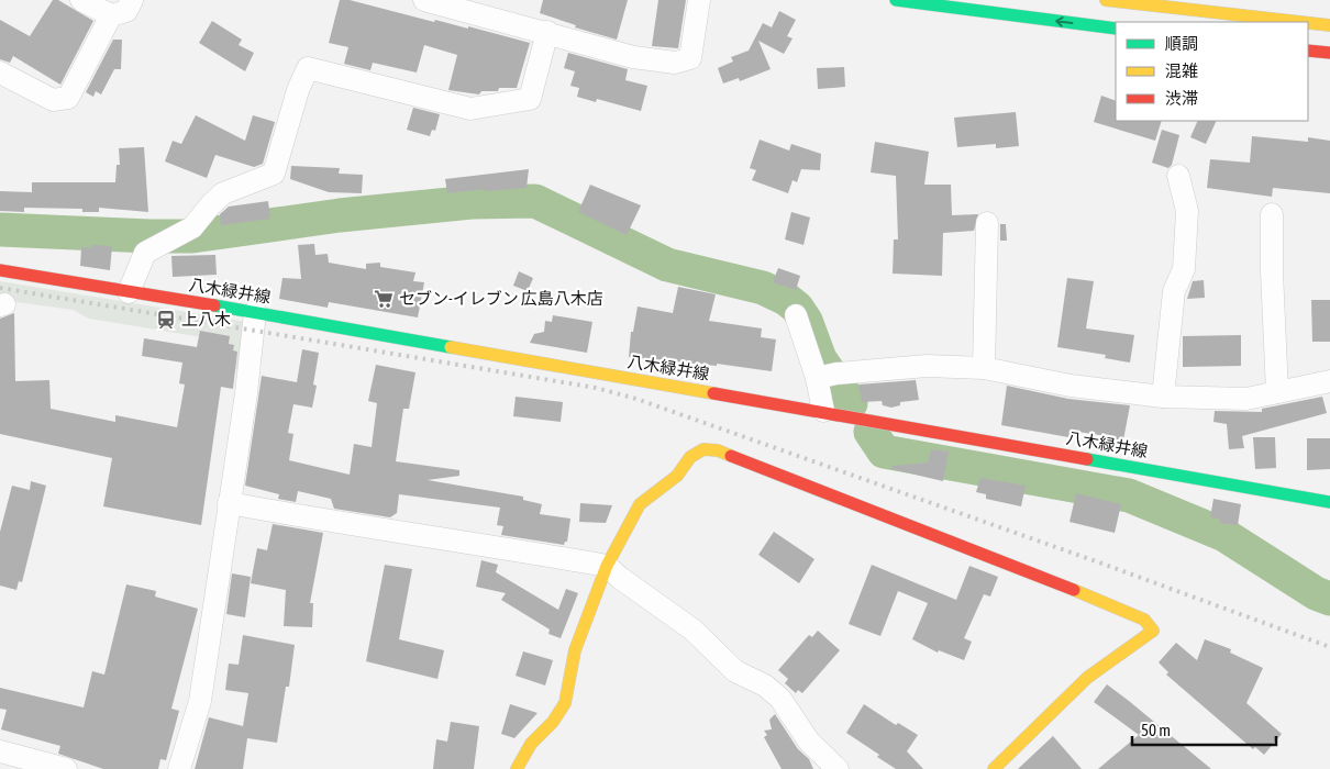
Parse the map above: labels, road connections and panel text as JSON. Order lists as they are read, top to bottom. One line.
{"streets":{"main road":["八木緑井線"]},"places":{"supermarket":["セブン-イレブン 広島八木店"],"station":["上八木"]},"legend":["順調","混雑","渋滞"],"scale_bar":"50 m"}
